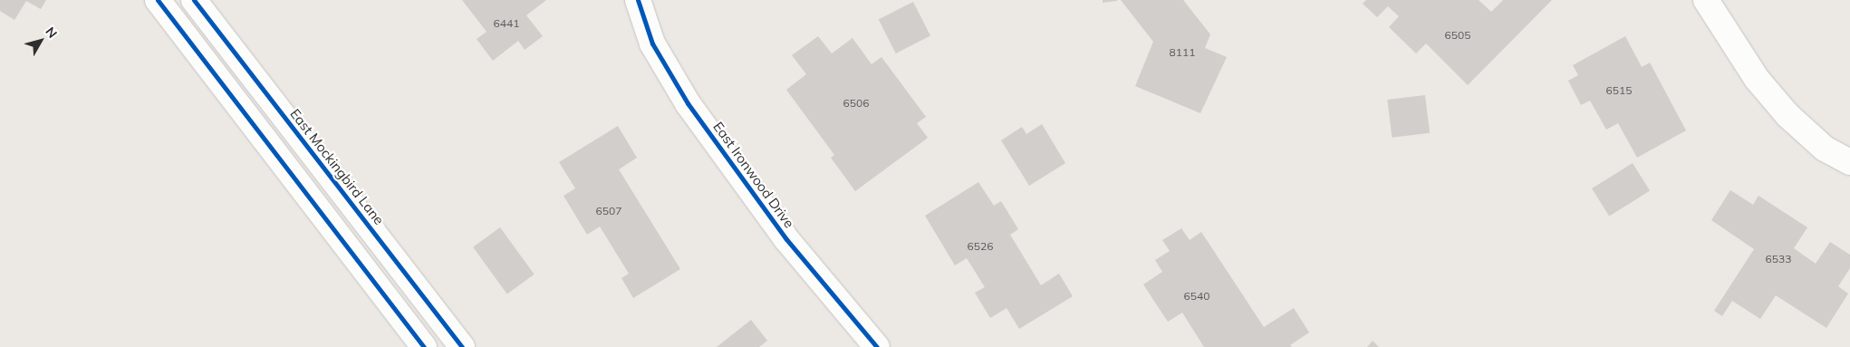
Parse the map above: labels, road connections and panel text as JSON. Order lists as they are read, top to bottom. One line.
{"streets":{"street":["East Mockingbird Lane","East Ironwood Drive"]},"house_numbers":["6441","6505","8111","6515","6506","6507","6526","6533","6540"],"north":"top right"}
